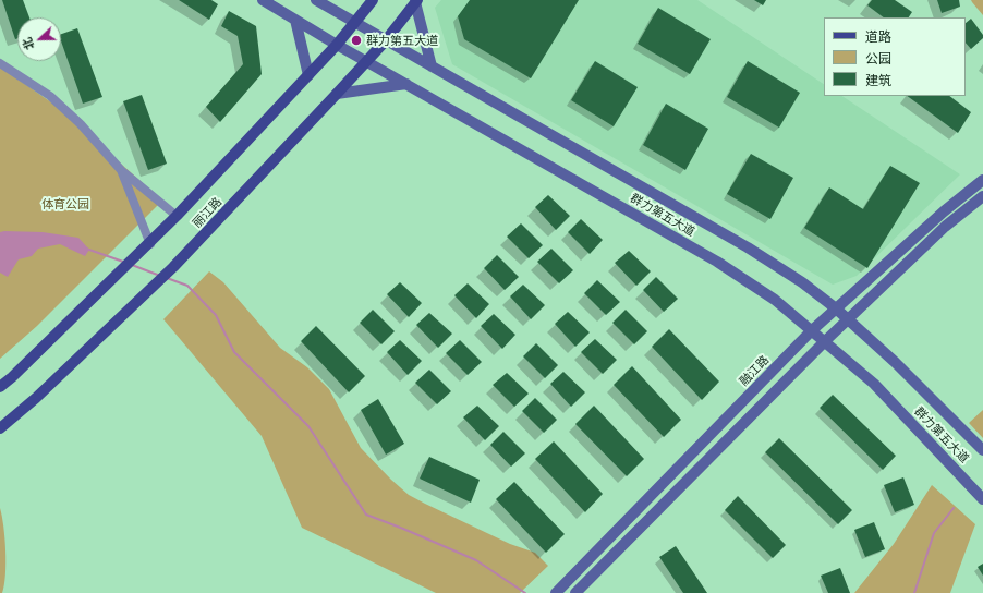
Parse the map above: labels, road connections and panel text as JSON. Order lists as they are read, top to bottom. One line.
{"streets":{"main road":["丽江路","群力第五大道","融江路"]},"crossings":[["丽江路","群力第五大道"],["群力第五大道","融江路"]],"parks":["体育公园"],"places":["群力第五大道"],"legend":["道路","公园","建筑"],"north":"left"}
